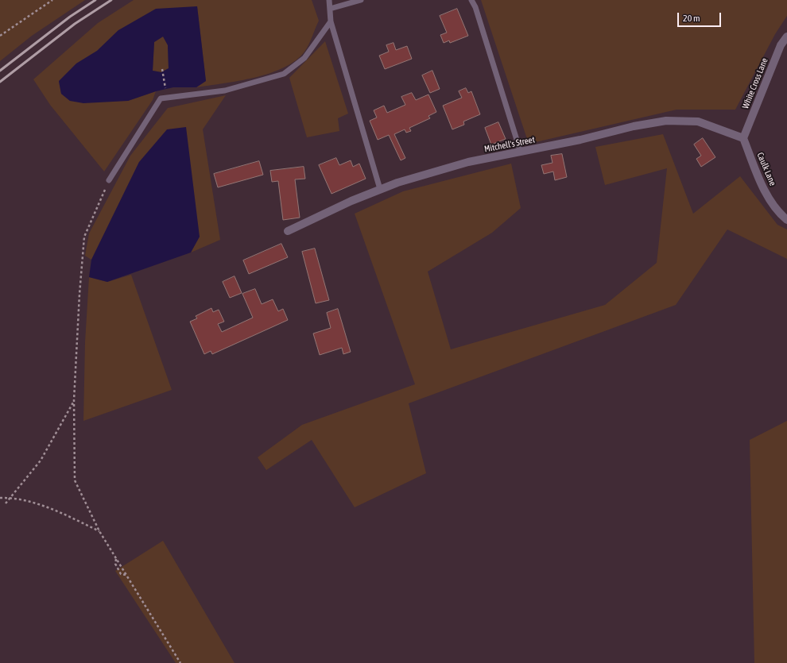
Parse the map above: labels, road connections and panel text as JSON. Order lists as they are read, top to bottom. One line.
{"streets":{"street":["White Cross Lane","Mitchell's Street","Caulk Lane"]},"crossings":[["White Cross Lane","Mitchell's Street"],["White Cross Lane","Caulk Lane"],["Mitchell's Street","Caulk Lane"]],"scale_bar":"20 m"}
